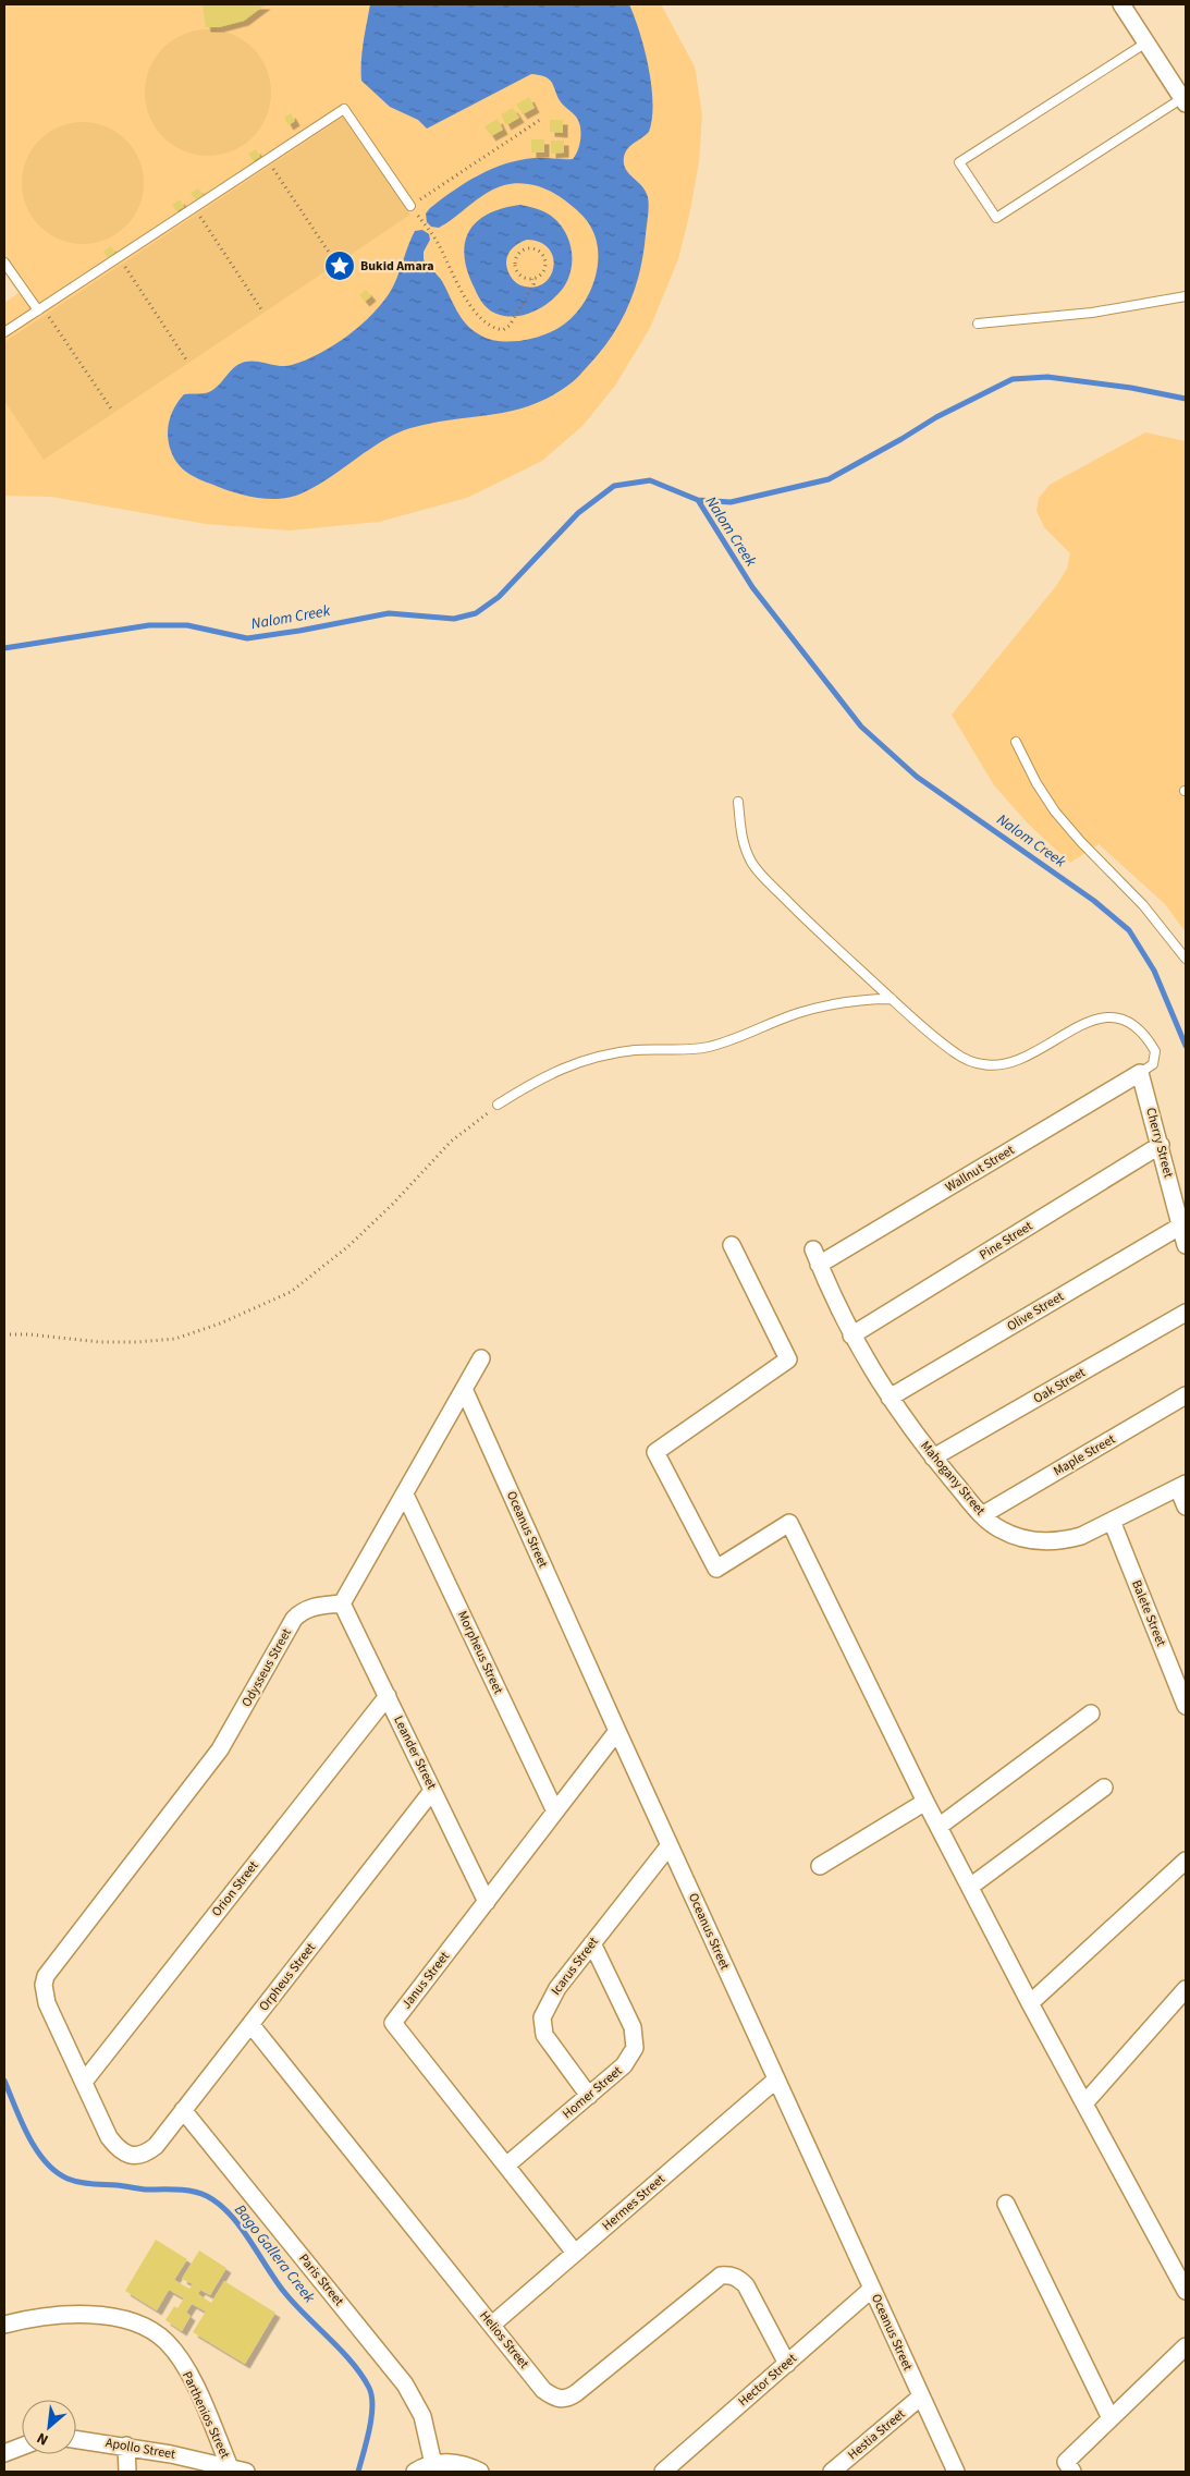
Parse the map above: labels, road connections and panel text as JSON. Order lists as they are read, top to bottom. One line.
{"streets":{"street":["Cherry Street","Wallnut Street","Pine Street","Olive Street","Oak Street","Maple Street","Mahogany Street","Oceanus Street","Balete Street","Morpheus Street","Odysseus Street","Leander Street","Orion Street","Icarus Street","Orpheus Street","Janus Street","Homer Street","Hermes Street","Paris Street","Helios Street","Hector Street","Parthenios Street","Hestia Street","Apollo Street"]},"crossings":[["Cherry Street","Wallnut Street"],["Cherry Street","Pine Street"],["Cherry Street","Olive Street"],["Wallnut Street","Mahogany Street"],["Pine Street","Mahogany Street"],["Olive Street","Mahogany Street"],["Oak Street","Mahogany Street"],["Maple Street","Mahogany Street"],["Mahogany Street","Balete Street"],["Oceanus Street","Icarus Street"],["Oceanus Street","Janus Street"],["Oceanus Street","Hermes Street"],["Oceanus Street","Hector Street"],["Oceanus Street","Hestia Street"],["Morpheus Street","Janus Street"],["Odysseus Street","Leander Street"],["Odysseus Street","Orion Street"],["Odysseus Street","Orpheus Street"],["Leander Street","Orion Street"],["Leander Street","Orpheus Street"],["Leander Street","Janus Street"],["Orion Street","Orpheus Street"],["Icarus Street","Homer Street"],["Orpheus Street","Paris Street"],["Orpheus Street","Helios Street"],["Janus Street","Homer Street"],["Janus Street","Hermes Street"],["Hermes Street","Helios Street"],["Helios Street","Hector Street"],["Parthenios Street","Apollo Street"]],"water":["Nalom Creek","Bago Gallera Creek"],"places":{"place":["Bukid Amara"]},"north":"bottom left"}
